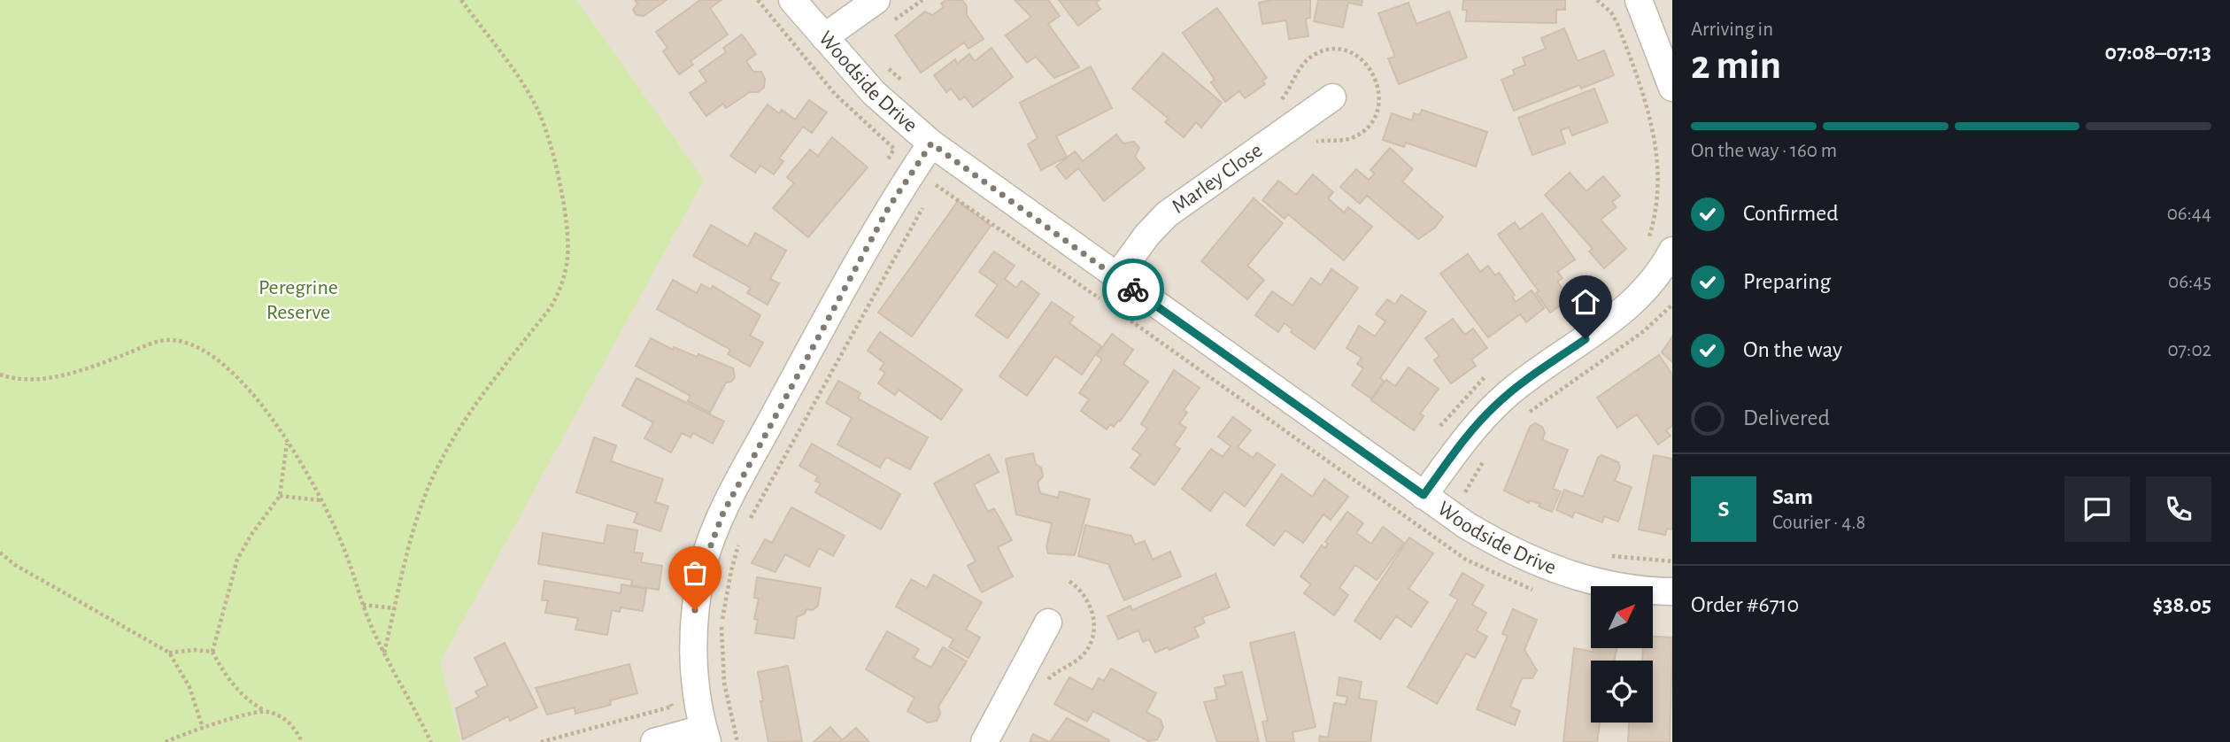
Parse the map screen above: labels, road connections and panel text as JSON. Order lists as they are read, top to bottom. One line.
{"streets":{"street":["Woodside Drive","Marley Close"]},"crossings":[["Woodside Drive","Marley Close"]],"parks":["Peregrine Reserve"],"north":"top right","page":{"heading":["2 min","Arriving in","07:08–07:13"],"panel":["Sam","Courier · 4.8","Order #6710","$38.05"],"bar":"On the way · 160 m","list":[["Confirmed","06:44"],["Preparing","06:45"],["On the way","07:02"],"Delivered"],"round":"S"}}
